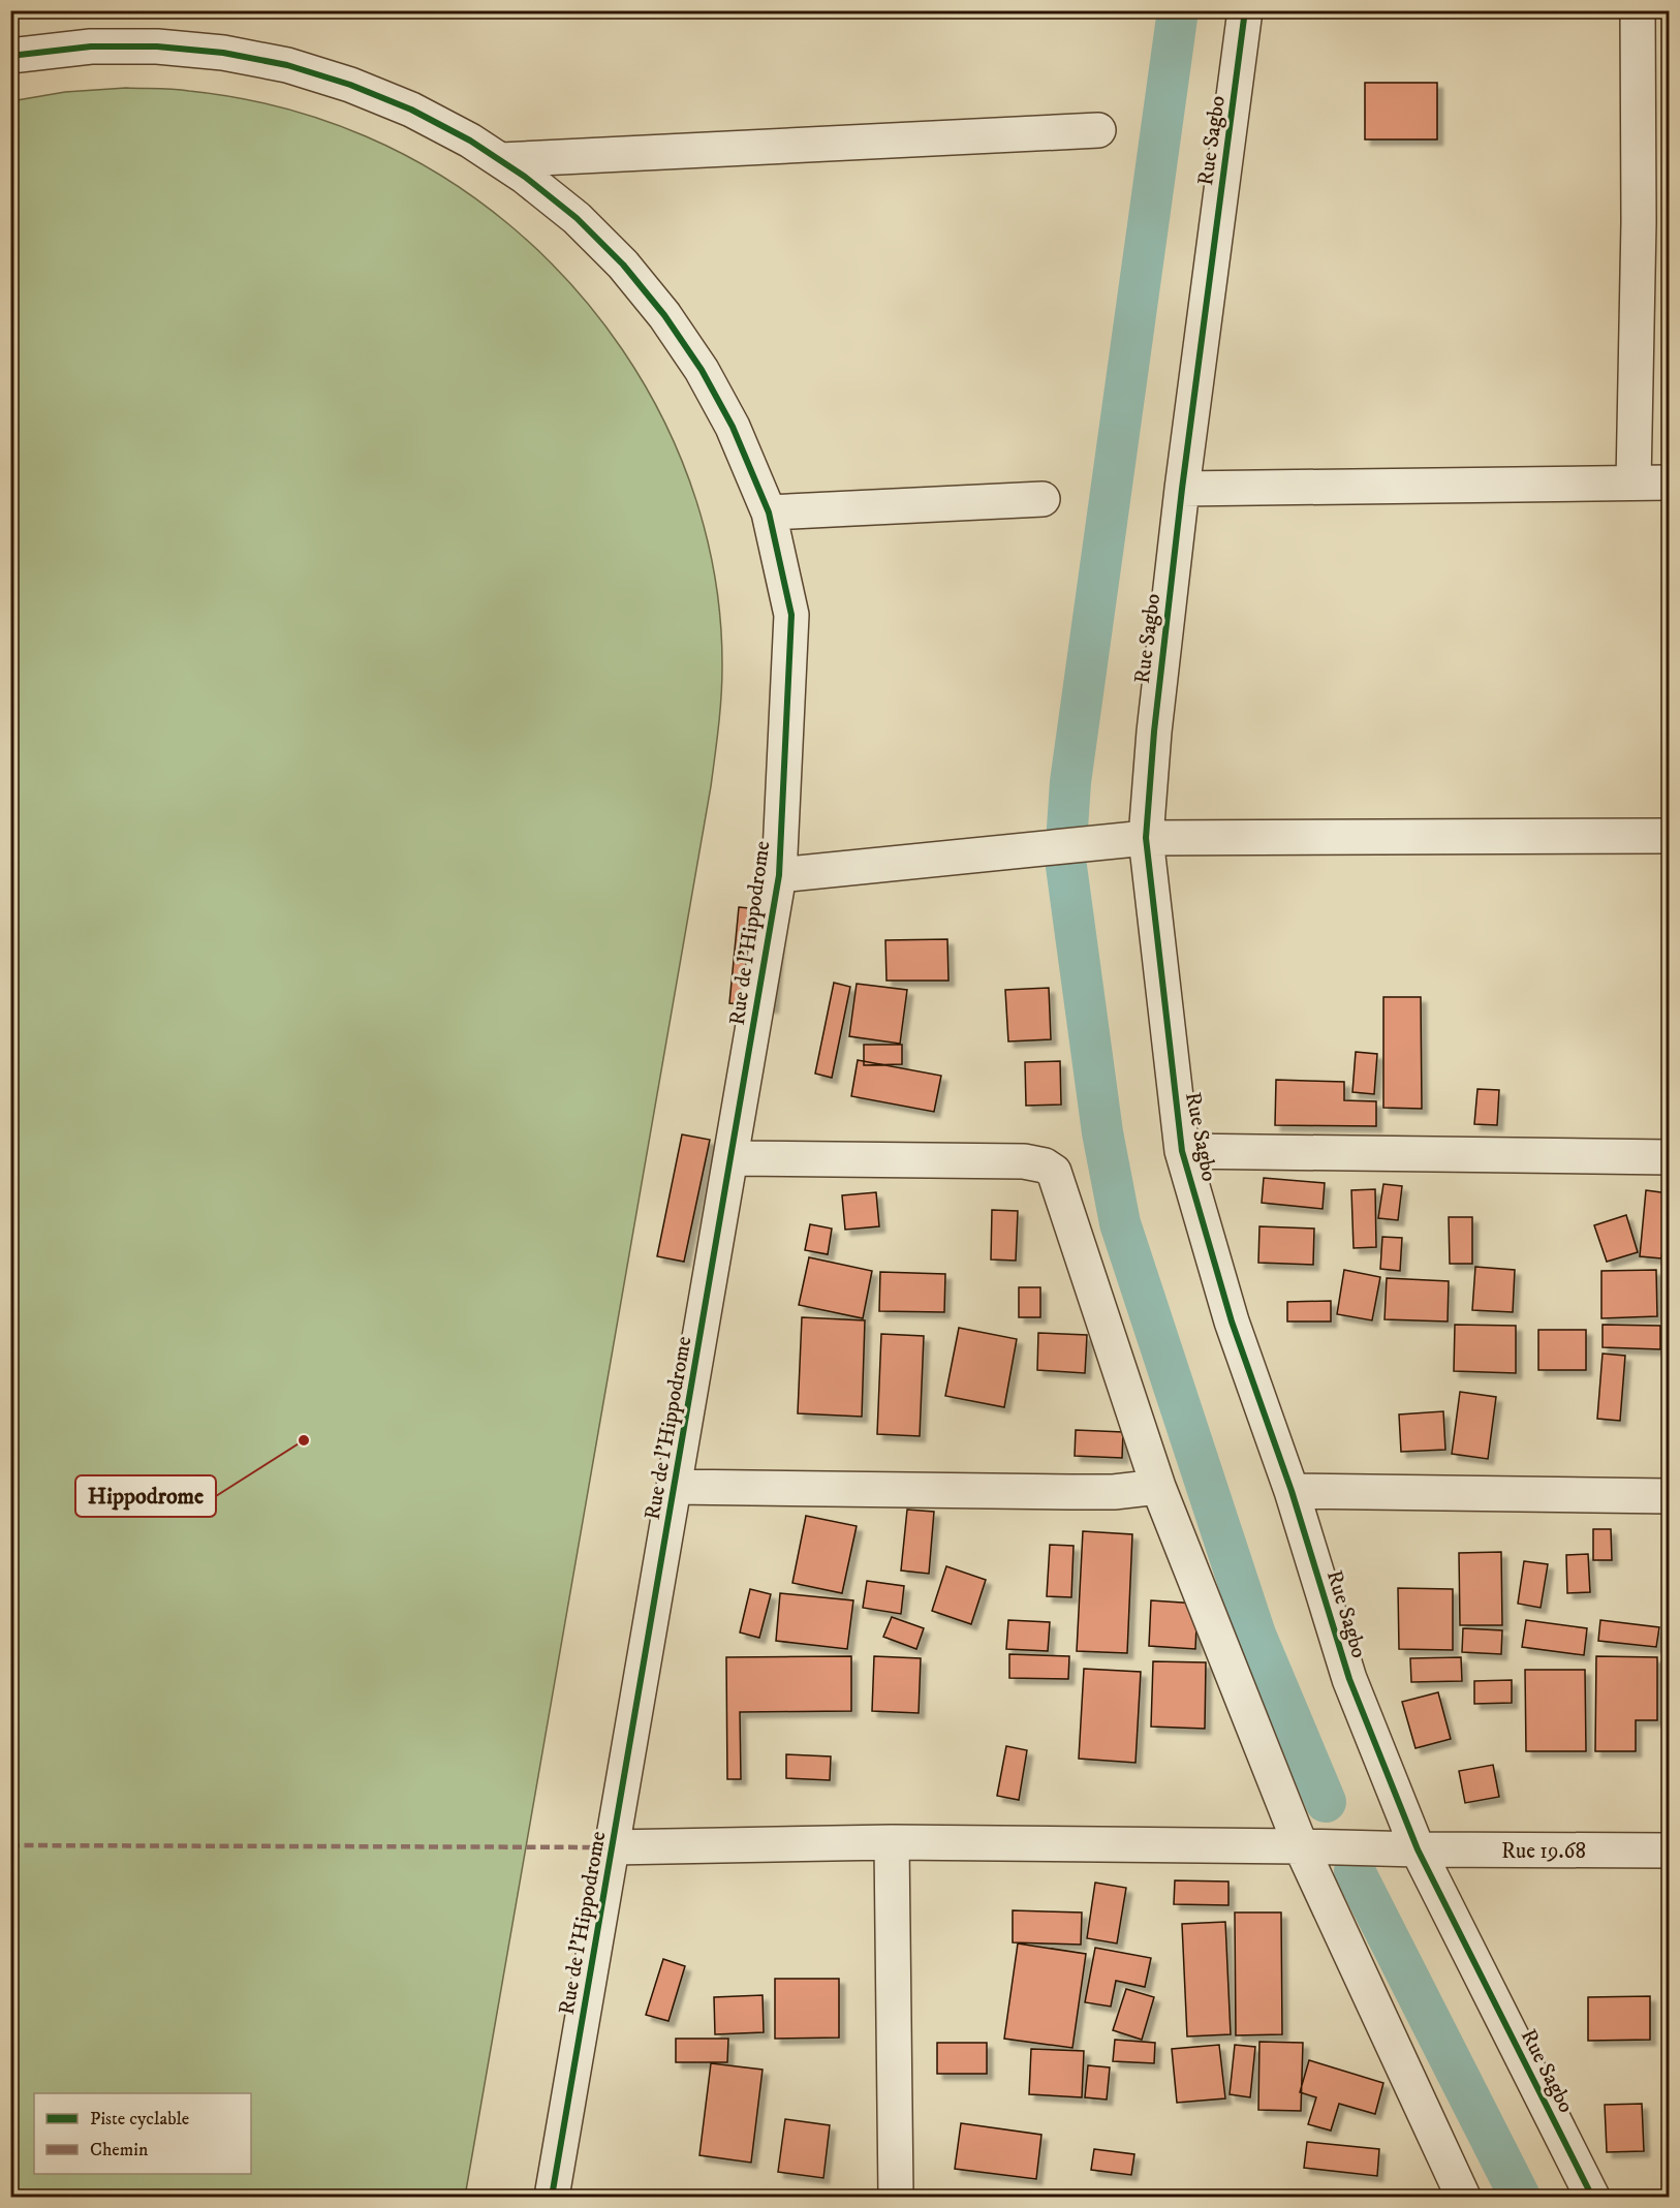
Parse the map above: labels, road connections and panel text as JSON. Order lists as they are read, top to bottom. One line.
{"streets":{"street":["Rue Sagbo","Rue de l'Hippodrome","Rue 19.68"]},"crossings":[["Rue Sagbo","Rue 19.68"],["Rue de l'Hippodrome","Rue 19.68"]],"places":["Hippodrome"],"legend":["Piste cyclable","Chemin"]}
